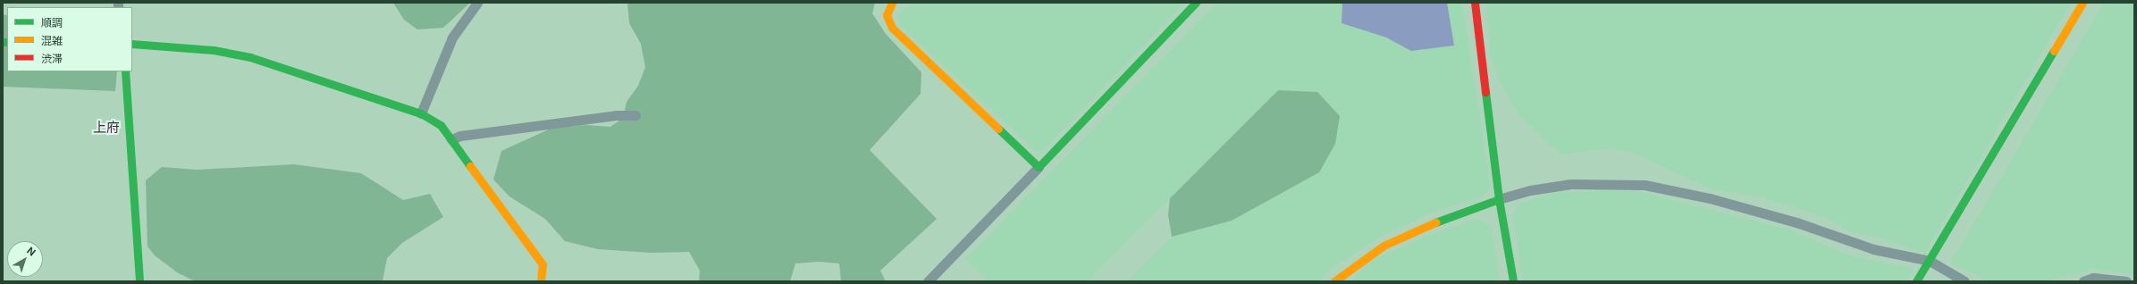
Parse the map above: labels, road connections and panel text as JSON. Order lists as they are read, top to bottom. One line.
{"districts":["上府"],"legend":["順調","混雑","渋滞"],"north":"top right"}
